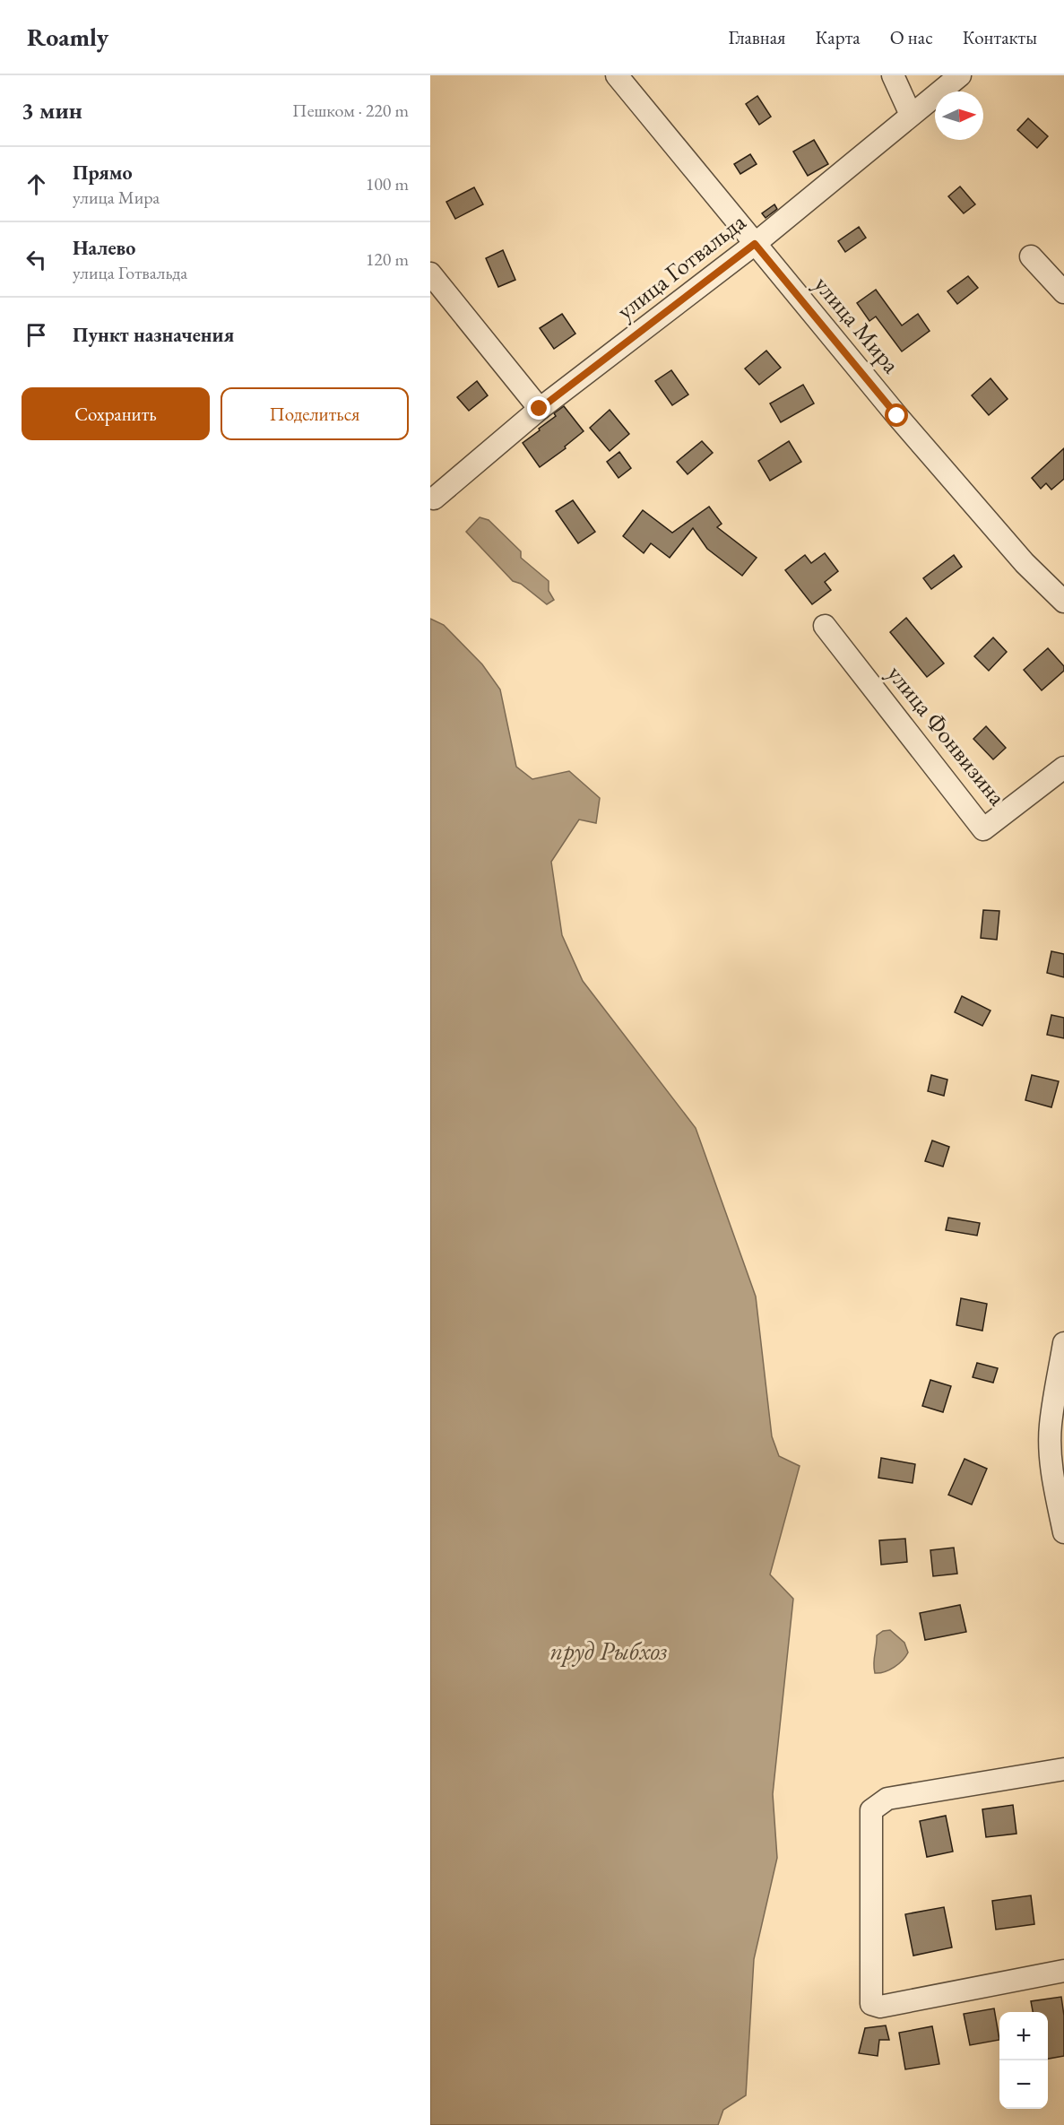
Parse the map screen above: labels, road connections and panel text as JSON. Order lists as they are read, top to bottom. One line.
{"streets":{"street":["улица Готвальда","улица Мира","улица Фонвизина"]},"crossings":[["улица Готвальда","улица Мира"]],"water":["пруд Рыбхоз"],"north":"right","page":{"header":"Roamly","nav":["Главная","Карта","О нас","Контакты"],"heading":["3 мин","Пешком · 220 m"],"list":[["Прямо","улица Мира","100 m"],["Налево","улица Готвальда","120 m"],"Пункт назначения"],"buttons":["Сохранить","Поделиться"],"map_buttons":["+","−"]}}
